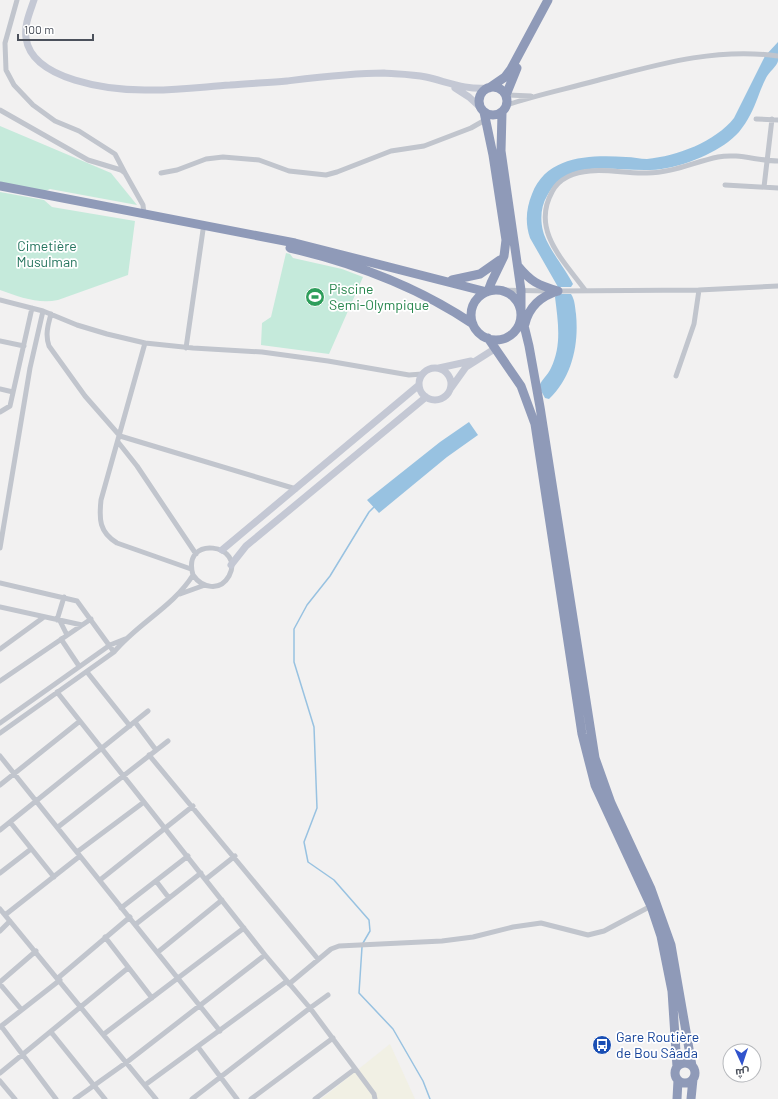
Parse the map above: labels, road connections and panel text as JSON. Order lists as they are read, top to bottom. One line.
{"parks":["Cimetière Musulman"],"places":{"sports":["Piscine Semi-Olympique"],"bus stop":["Gare Routière de Bou Sâada"]},"scale_bar":"100 m","north":"bottom"}
